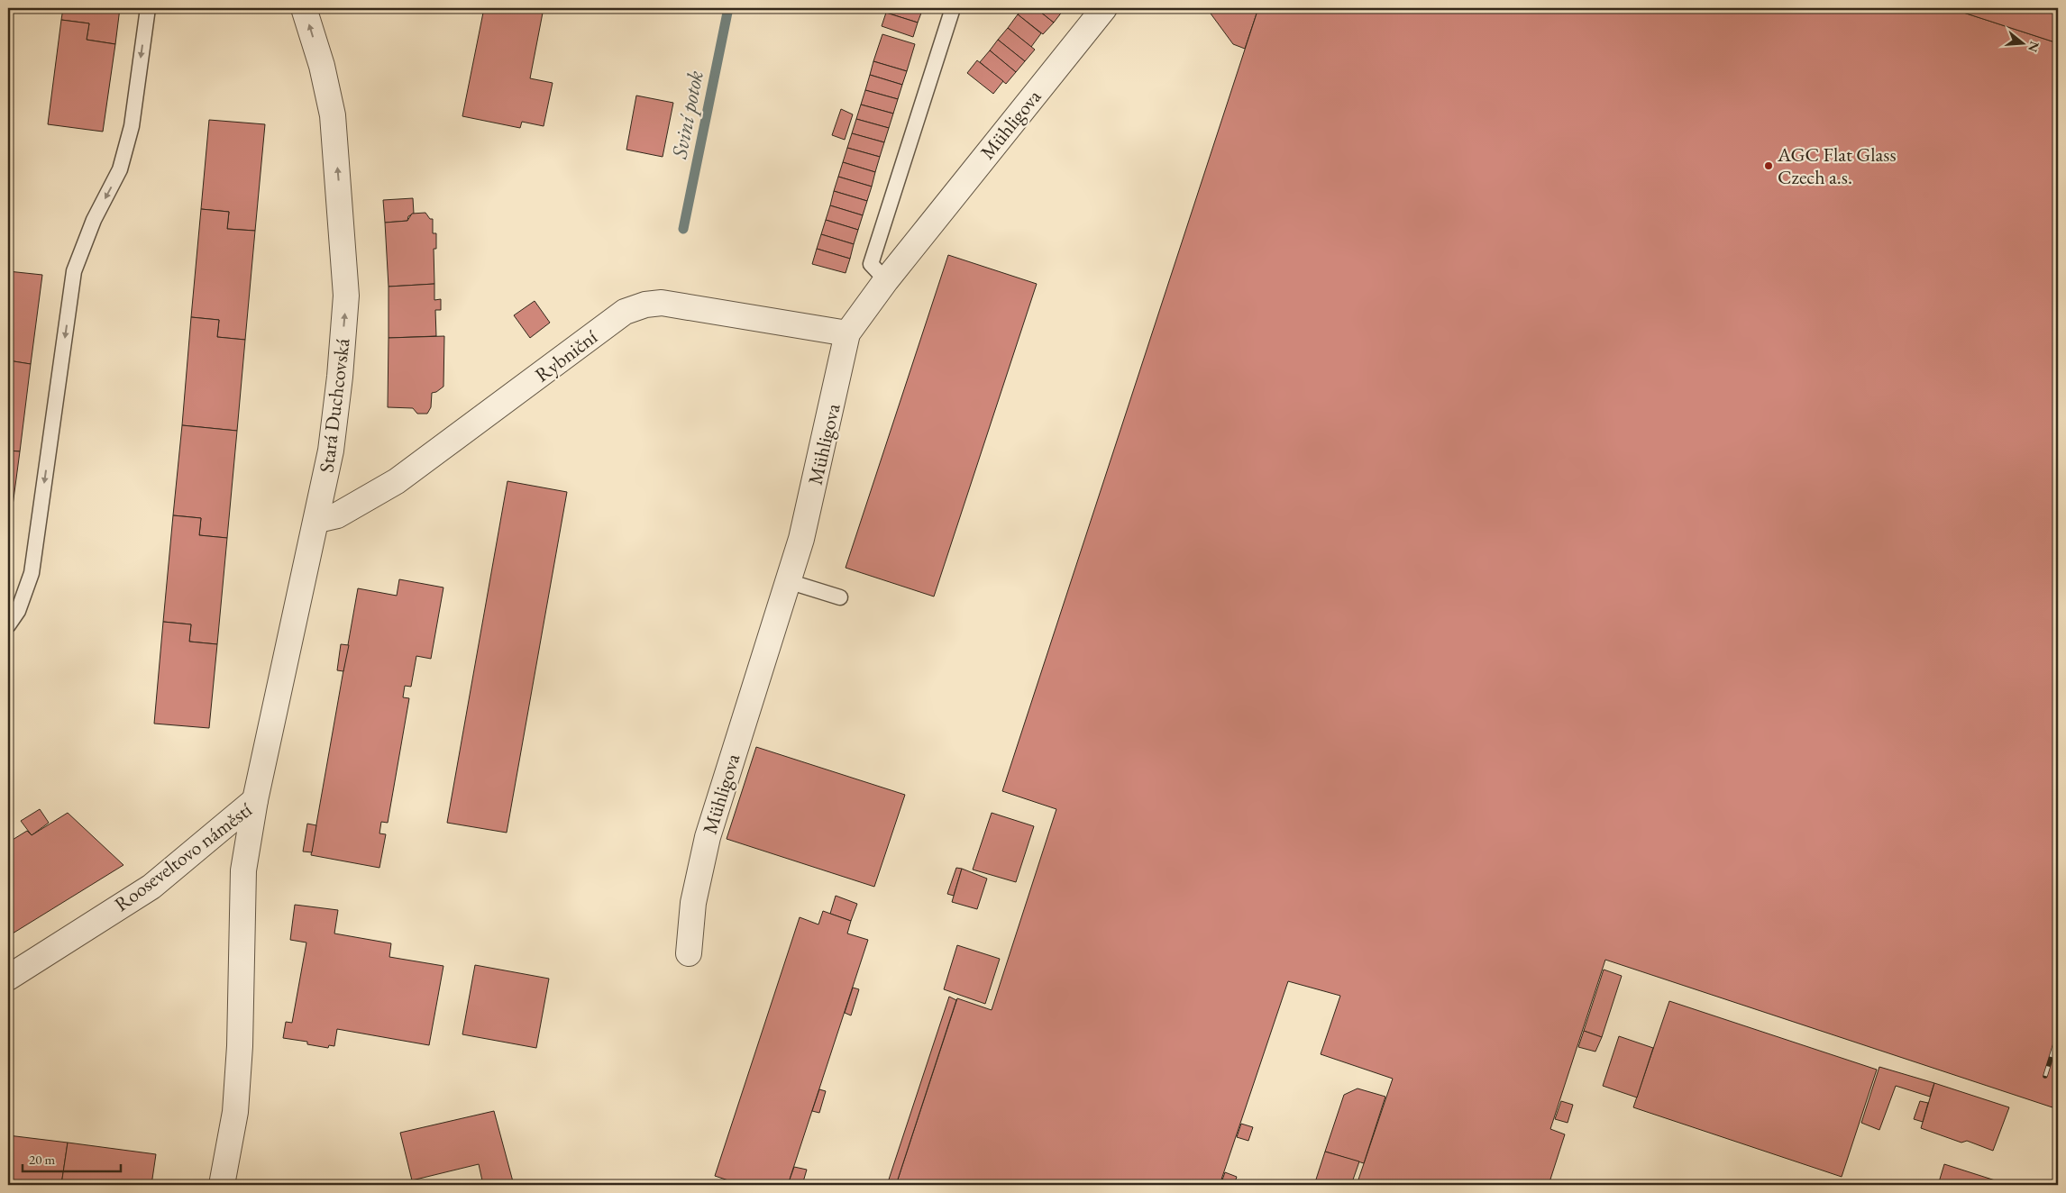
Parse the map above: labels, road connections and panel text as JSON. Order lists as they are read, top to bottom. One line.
{"streets":{"street":["Mühligova","Rybniční","Stará Duchcovská","Rooseveltovo náměstí"]},"crossings":[["Mühligova","Rybniční"],["Rybniční","Stará Duchcovská"],["Stará Duchcovská","Rooseveltovo náměstí"]],"one_way":["Stará Duchcovská"],"water":["Sviní potok"],"places":["AGC Flat Glass Czech a.s."],"scale_bar":"20 m","north":"right"}
